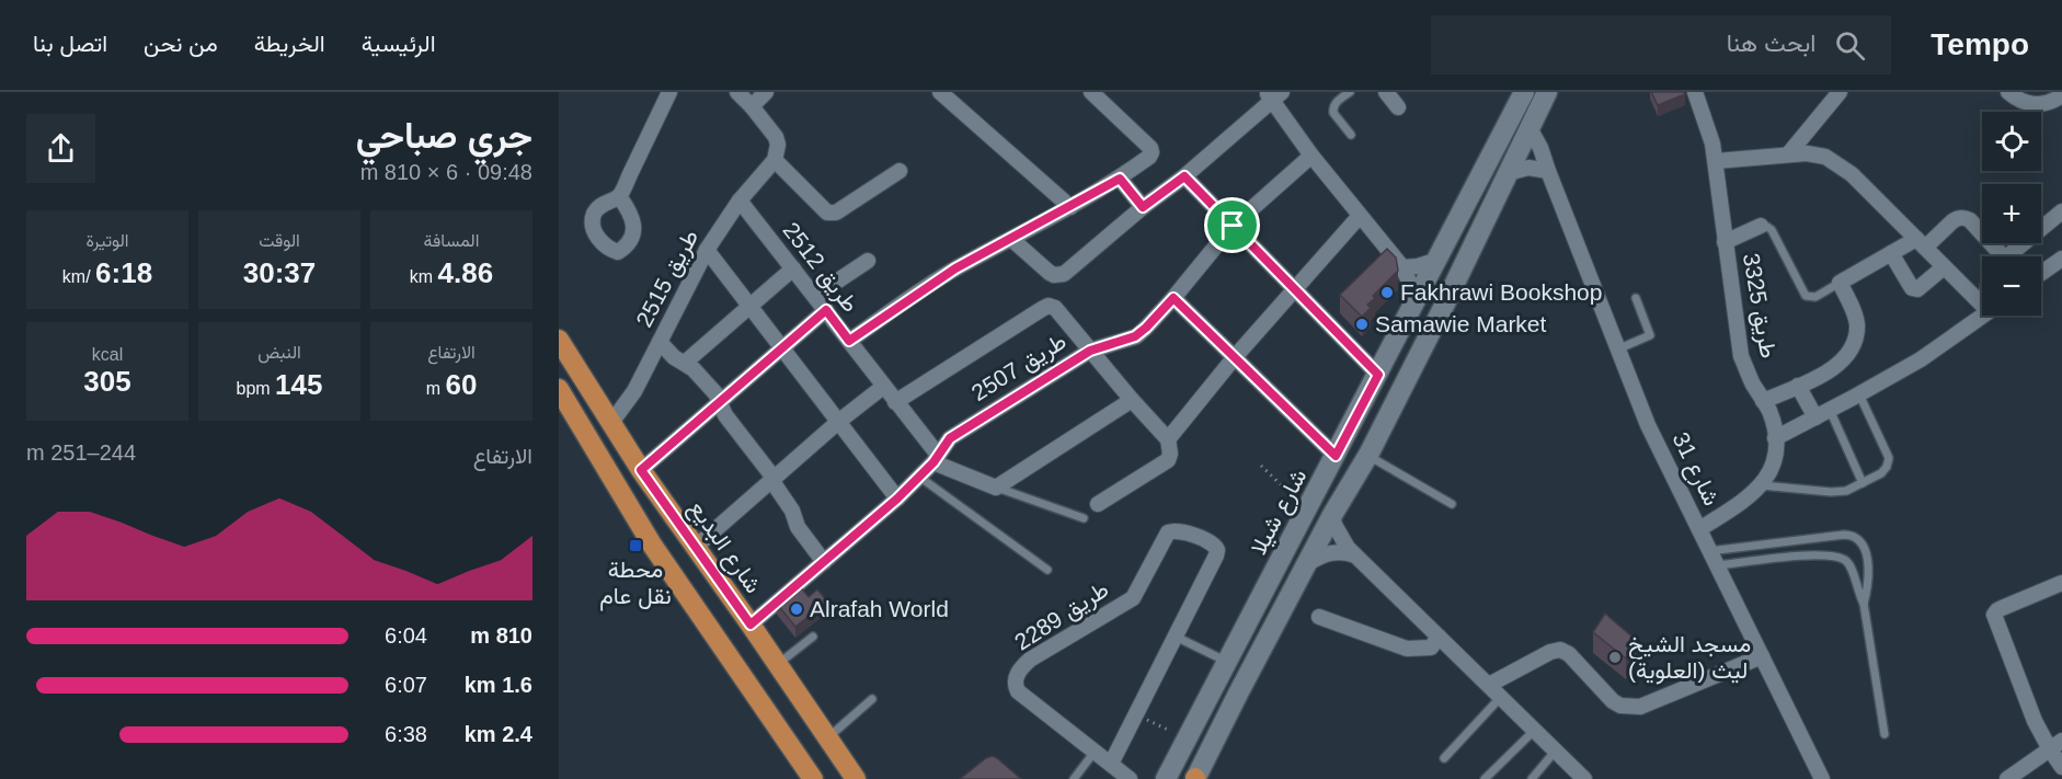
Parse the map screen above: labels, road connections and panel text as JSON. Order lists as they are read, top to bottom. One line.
{"streets":{"main road":["شارع شيلا","شارع البديع"],"street":["طريق 2512","طريق 2515","طريق 3325","طريق 2507","شارع 31","طريق 2289"]},"crossings":[["طريق 2512","طريق 2515"],["طريق 2512","طريق 2507"],["طريق 2515","شارع البديع"],["طريق 3325","شارع 31"],["طريق 2507","شارع البديع"]],"places":{"other":["Fakhrawi Bookshop","Samawie Market","Alrafah World","مسجد الشيخ ليث (العلوية)"],"transit":["محطة نقل عام"]},"page":{"header":"Tempo","search":"ابحث هنا","nav":["الرئيسية","الخريطة","من نحن","اتصل بنا"],"heading":["جري صباحي","09:48 · 6 × 810 m"],"map_buttons":["+","−"],"stats":[["المسافة","4.86 km"],["الوقت","30:37"],["الوتيرة","6:18 /km"],["الارتفاع","60 m"],["النبض","145 bpm"],["kcal","305"]],"chart":["الارتفاع","244–251 m"],"list":[{"name":"810 m","note":"6:04"},{"name":"1.6 km","note":"6:07"},{"name":"2.4 km","note":"6:38"}]}}
